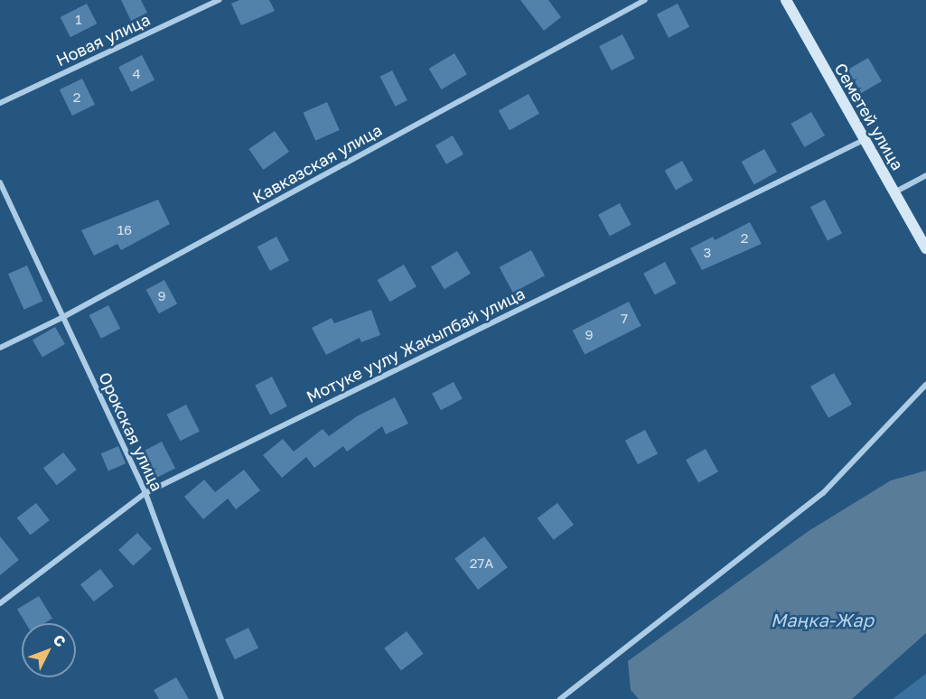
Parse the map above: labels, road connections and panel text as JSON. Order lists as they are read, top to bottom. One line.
{"streets":{"street":["Новая улица","Семетей улица","Кавказская улица","Мотуке уулу Жакыпбай улица","Орокская улица"]},"crossings":[["Семетей улица","Мотуке уулу Жакыпбай улица"],["Кавказская улица","Орокская улица"],["Мотуке уулу Жакыпбай улица","Орокская улица"]],"water":["Маңка-Жар"],"house_numbers":["1","4","2","16","2","3","9","7","9","27А"],"north":"top right"}
